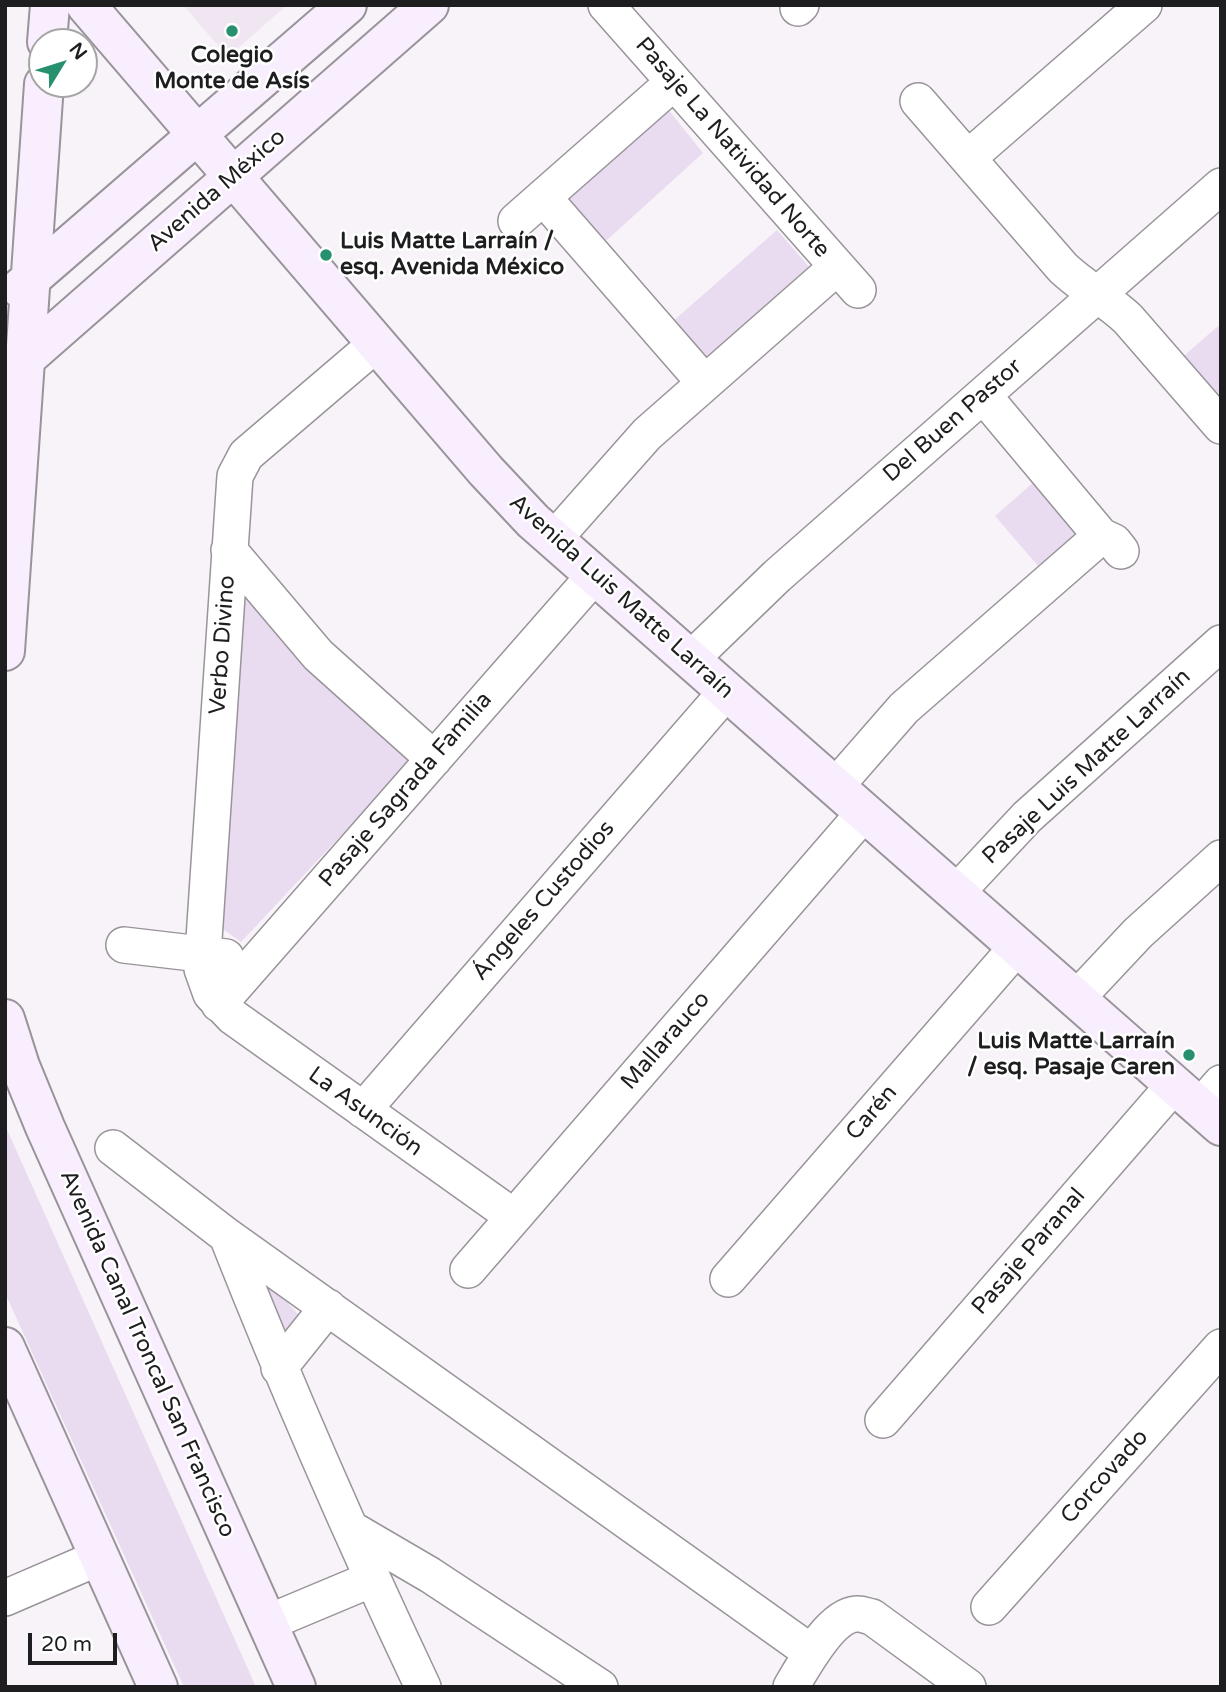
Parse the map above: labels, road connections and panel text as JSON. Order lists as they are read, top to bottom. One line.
{"streets":{"street":["Pasaje La Natividad Norte","Avenida México","Del Buen Pastor","Avenida Luis Matte Larraín","Verbo Divino","Pasaje Luis Matte Larraín","Pasaje Sagrada Familia","Ángeles Custodios","Mallarauco","La Asunción","Carén","Pasaje Paranal","Avenida Canal Troncal San Francisco","Corcovado"]},"crossings":[["Avenida México","Avenida Luis Matte Larraín"],["Del Buen Pastor","Avenida Luis Matte Larraín"],["Avenida Luis Matte Larraín","Verbo Divino"],["Avenida Luis Matte Larraín","Pasaje Luis Matte Larraín"],["Avenida Luis Matte Larraín","Pasaje Sagrada Familia"],["Avenida Luis Matte Larraín","Ángeles Custodios"],["Avenida Luis Matte Larraín","Mallarauco"],["Avenida Luis Matte Larraín","Carén"],["Avenida Luis Matte Larraín","Pasaje Paranal"],["Verbo Divino","Pasaje Sagrada Familia"],["Verbo Divino","La Asunción"],["Pasaje Sagrada Familia","La Asunción"],["Ángeles Custodios","La Asunción"],["Mallarauco","La Asunción"]],"places":["Colegio Monte de Asís","Luis Matte Larraín / esq. Avenida México","Luis Matte Larraín / esq. Pasaje Caren"],"scale_bar":"20 m","north":"top right"}
